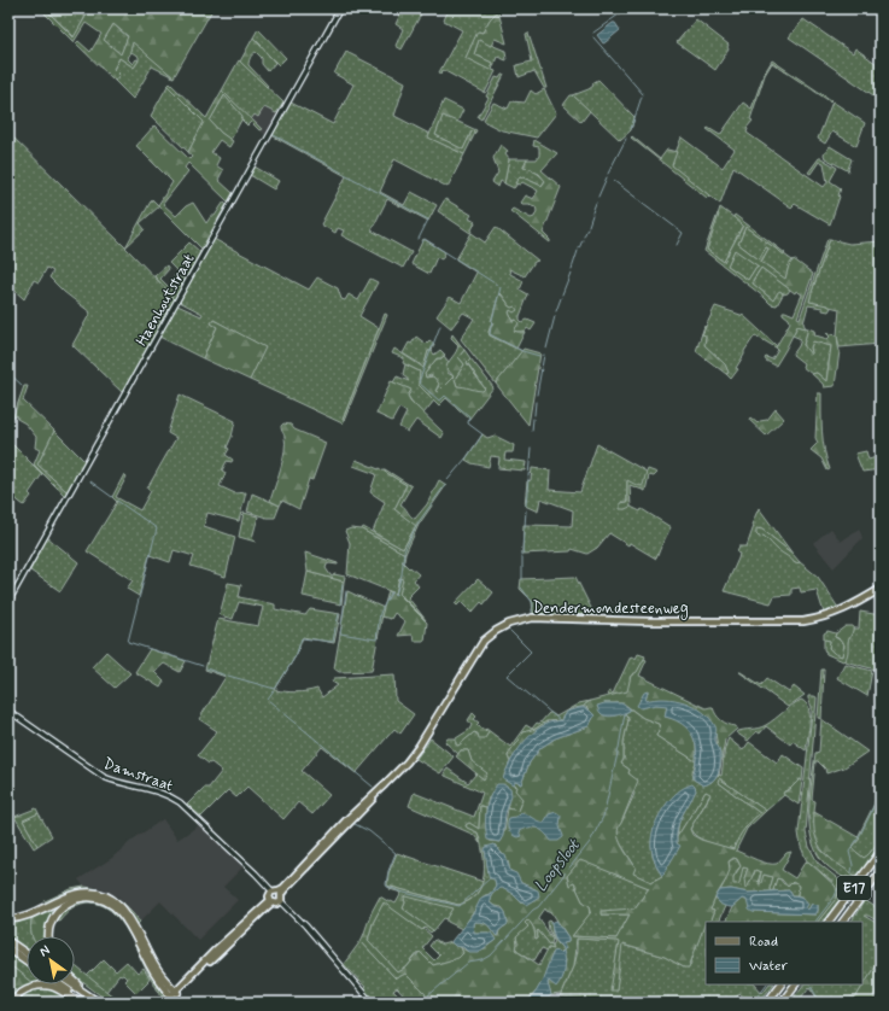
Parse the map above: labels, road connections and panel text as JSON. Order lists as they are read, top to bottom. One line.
{"streets":{"highway":["E17"],"main road":["Dendermondesteenweg"],"street":["Haenhoutstraat","Damstraat"]},"crossings":[["Dendermondesteenweg","Damstraat"]],"water":["Loopsloot"],"legend":["Road","Water"],"north":"top left"}
